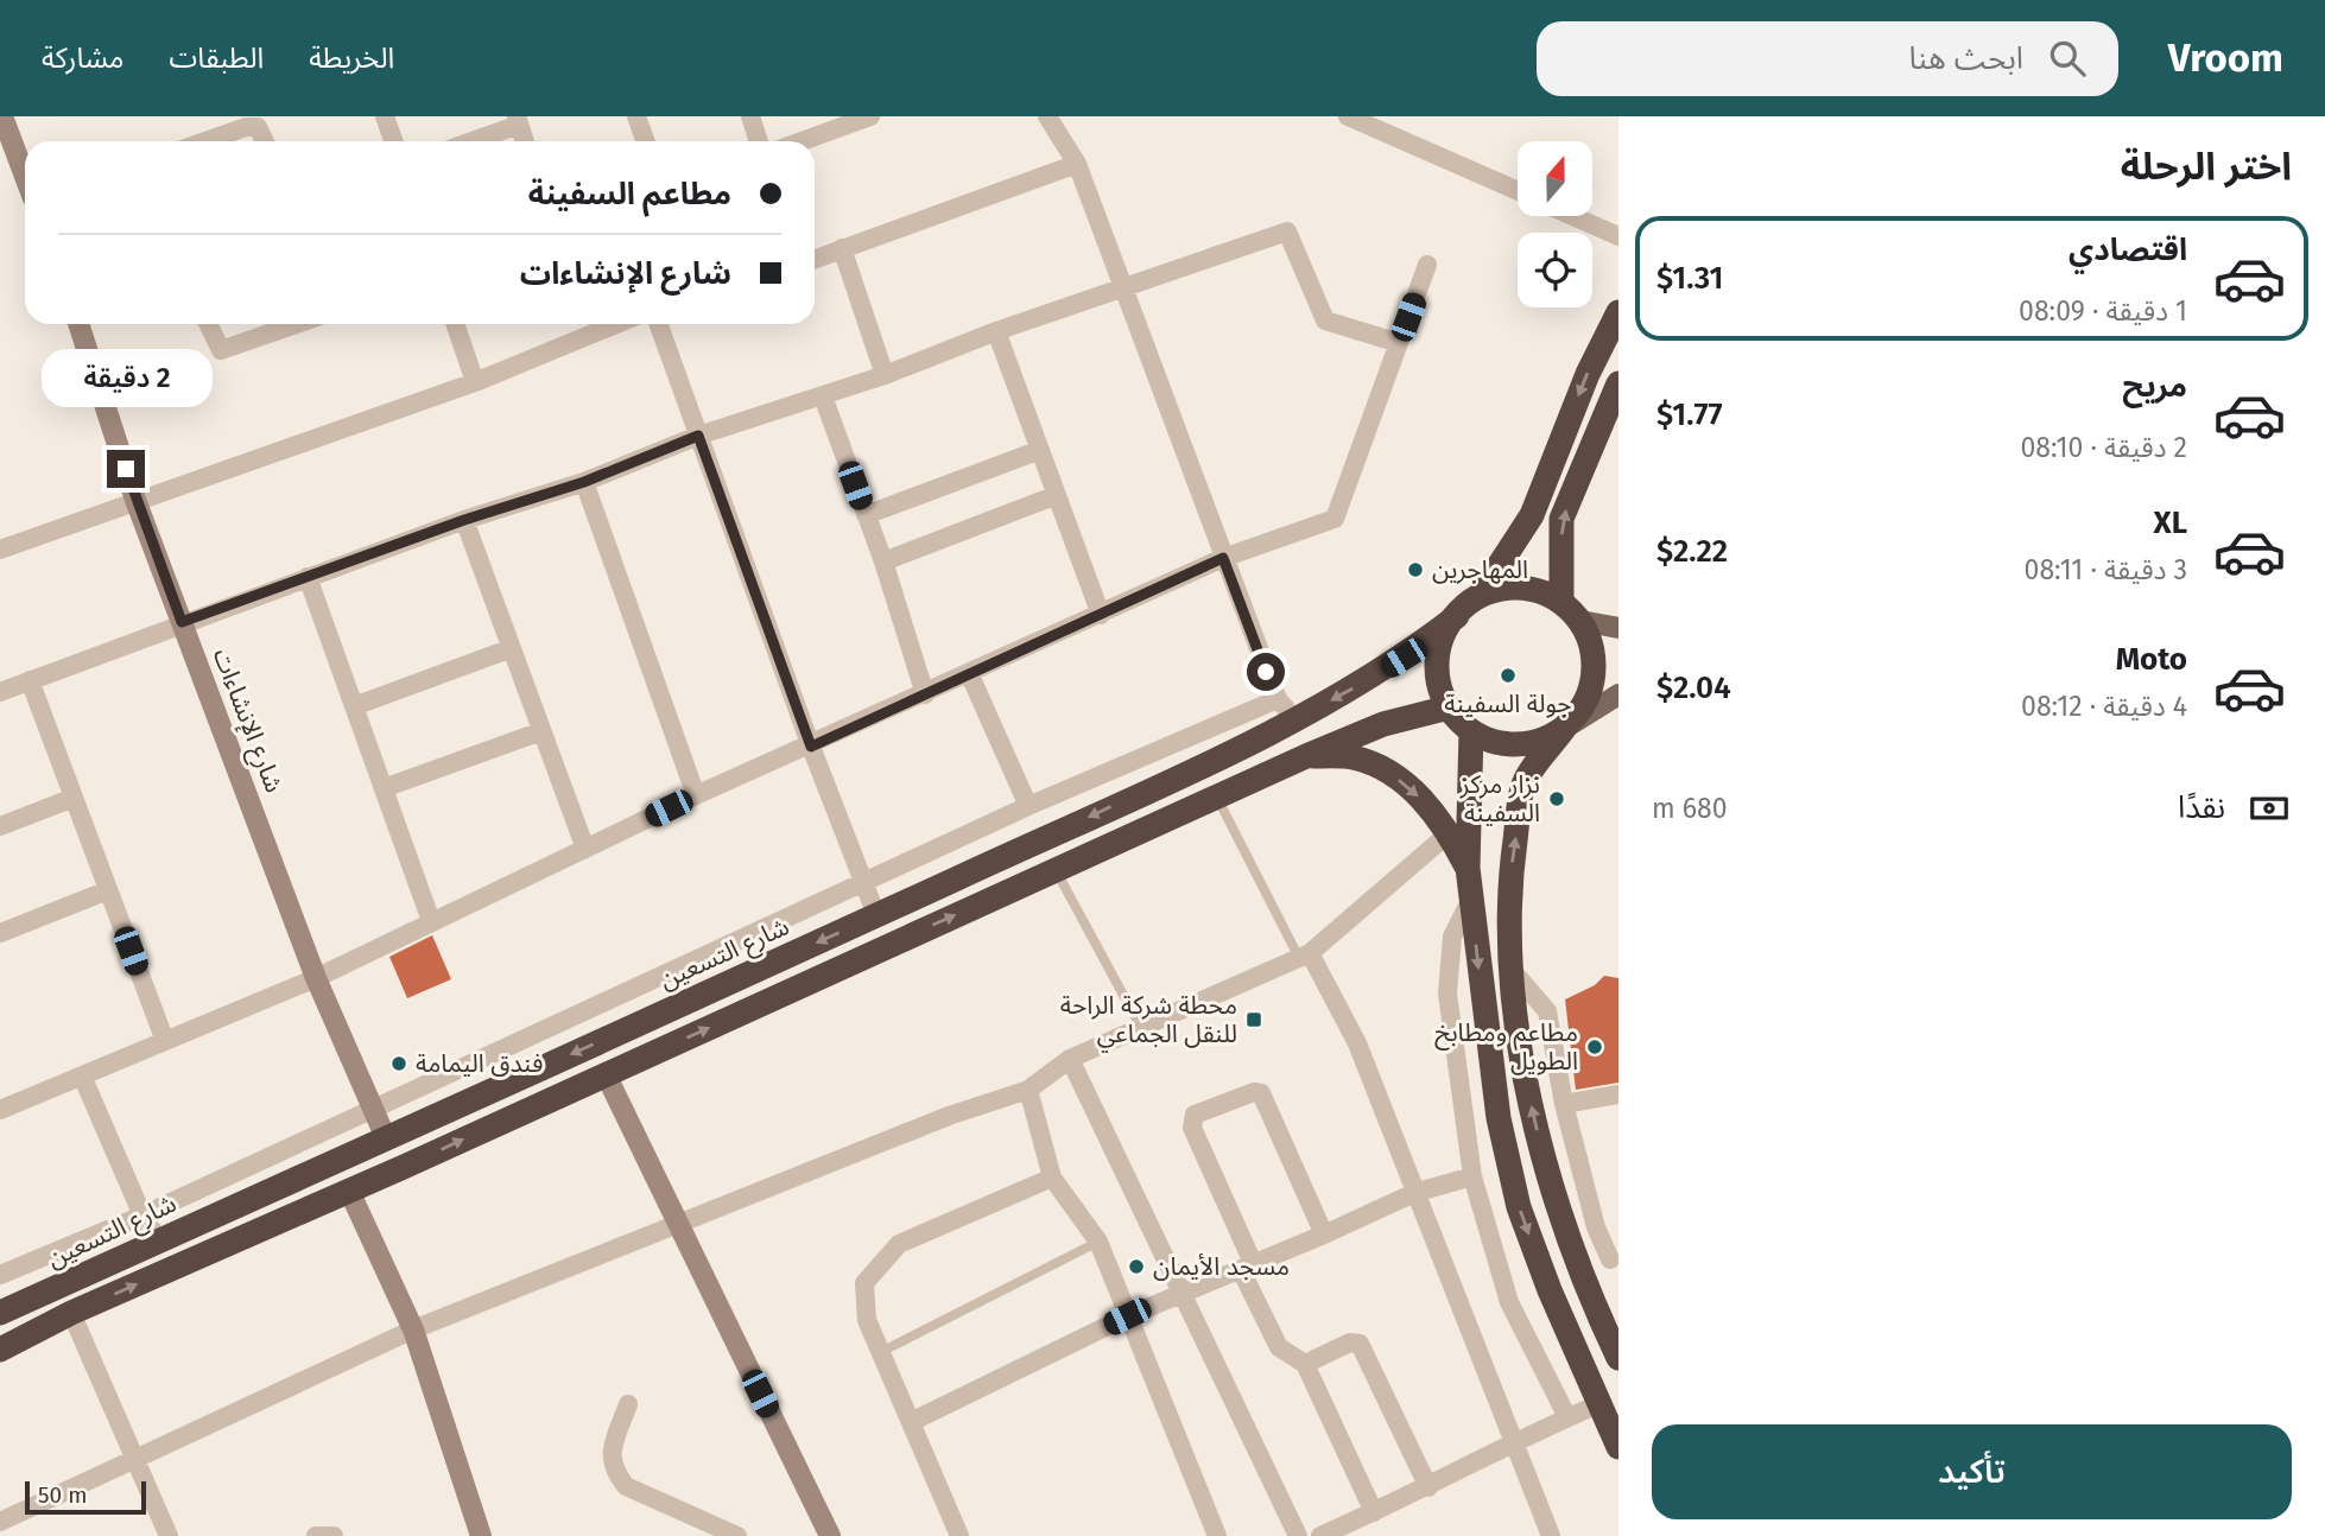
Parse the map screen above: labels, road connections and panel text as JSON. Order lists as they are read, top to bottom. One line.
{"streets":{"highway":["شارع التسعين"],"street":["شارع الإنشاءات"]},"crossings":[["شارع الإنشاءات","شارع التسعين"]],"places":{"other":["المهاجرين","جولة السفينة","نزار مركز السفينة","مطاعم ومطابخ الطويل","فندق اليمامة","مسجد الأيمان"],"transit":["محطة شركة الراحة للنقل الجماعي"]},"scale_bar":"50 m","north":"top","page":{"header":"Vroom","search":"ابحث هنا","nav":["الخريطة","الطبقات","مشاركة"],"heading":"اختر الرحلة","banner":["مطاعم السفينة","شارع الإنشاءات"],"list":[{"name":"اقتصادي","note":"1 دقيقة · 08:09","value":"$1.31"},{"name":"مريح","note":"2 دقيقة · 08:10","value":"$1.77"},{"name":"XL","note":"3 دقيقة · 08:11","value":"$2.22"},{"name":"Moto","note":"4 دقيقة · 08:12","value":"$2.04"}],"bubble":"2 دقيقة","pay":["نقدًا","680 m"],"buttons":"تأكيد","scale":"50 m"}}
